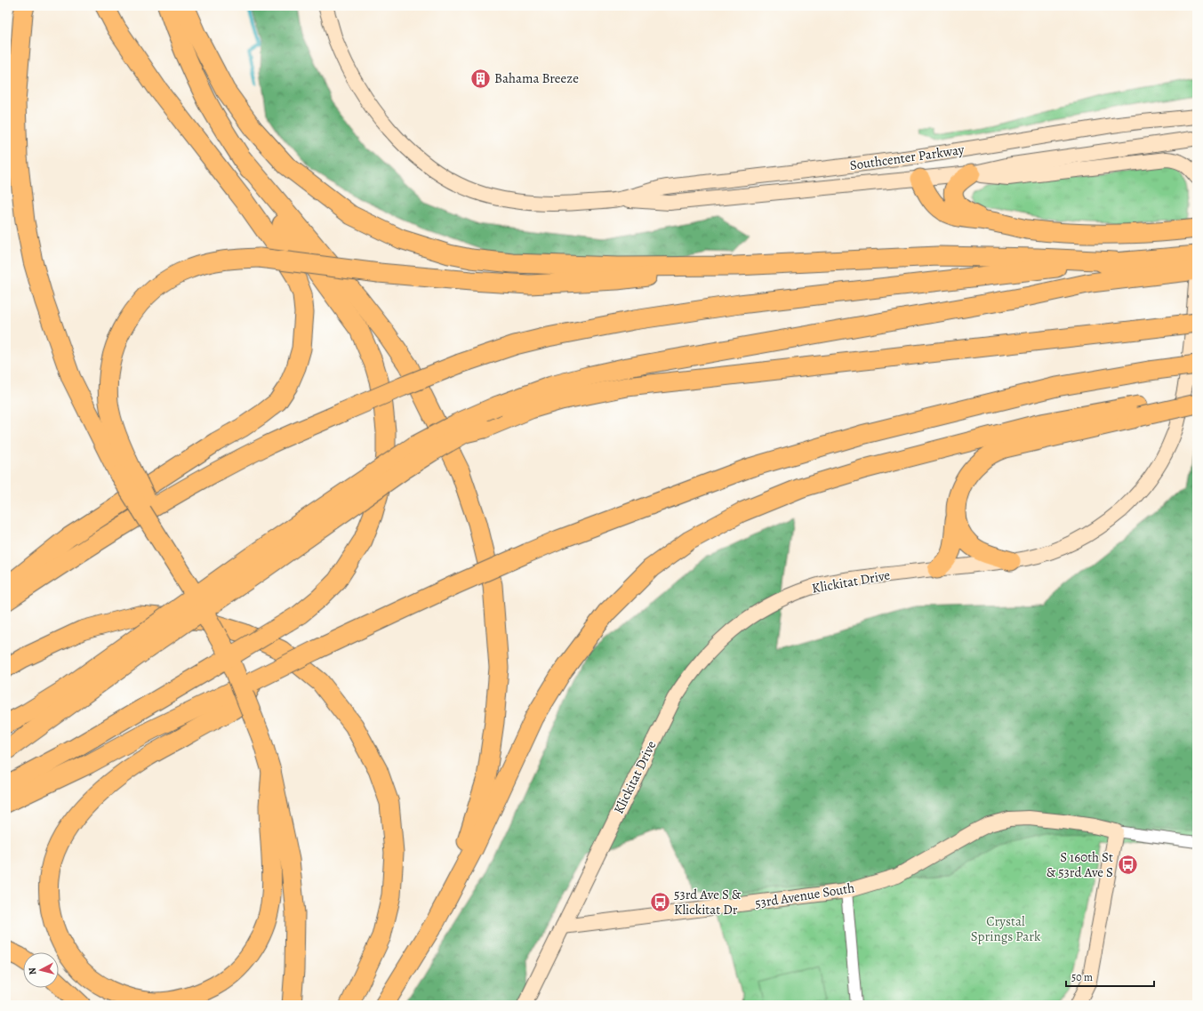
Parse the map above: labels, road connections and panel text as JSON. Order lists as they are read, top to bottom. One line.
{"streets":{"main road":["Southcenter Parkway","Klickitat Drive","53rd Avenue South"]},"crossings":[["Klickitat Drive","53rd Avenue South"]],"parks":["Crystal Springs Park"],"places":{"building":["Bahama Breeze"],"bus stop":["S 160th St & 53rd Ave S","53rd Ave S & Klickitat Dr"]},"scale_bar":"50 m","north":"left"}
